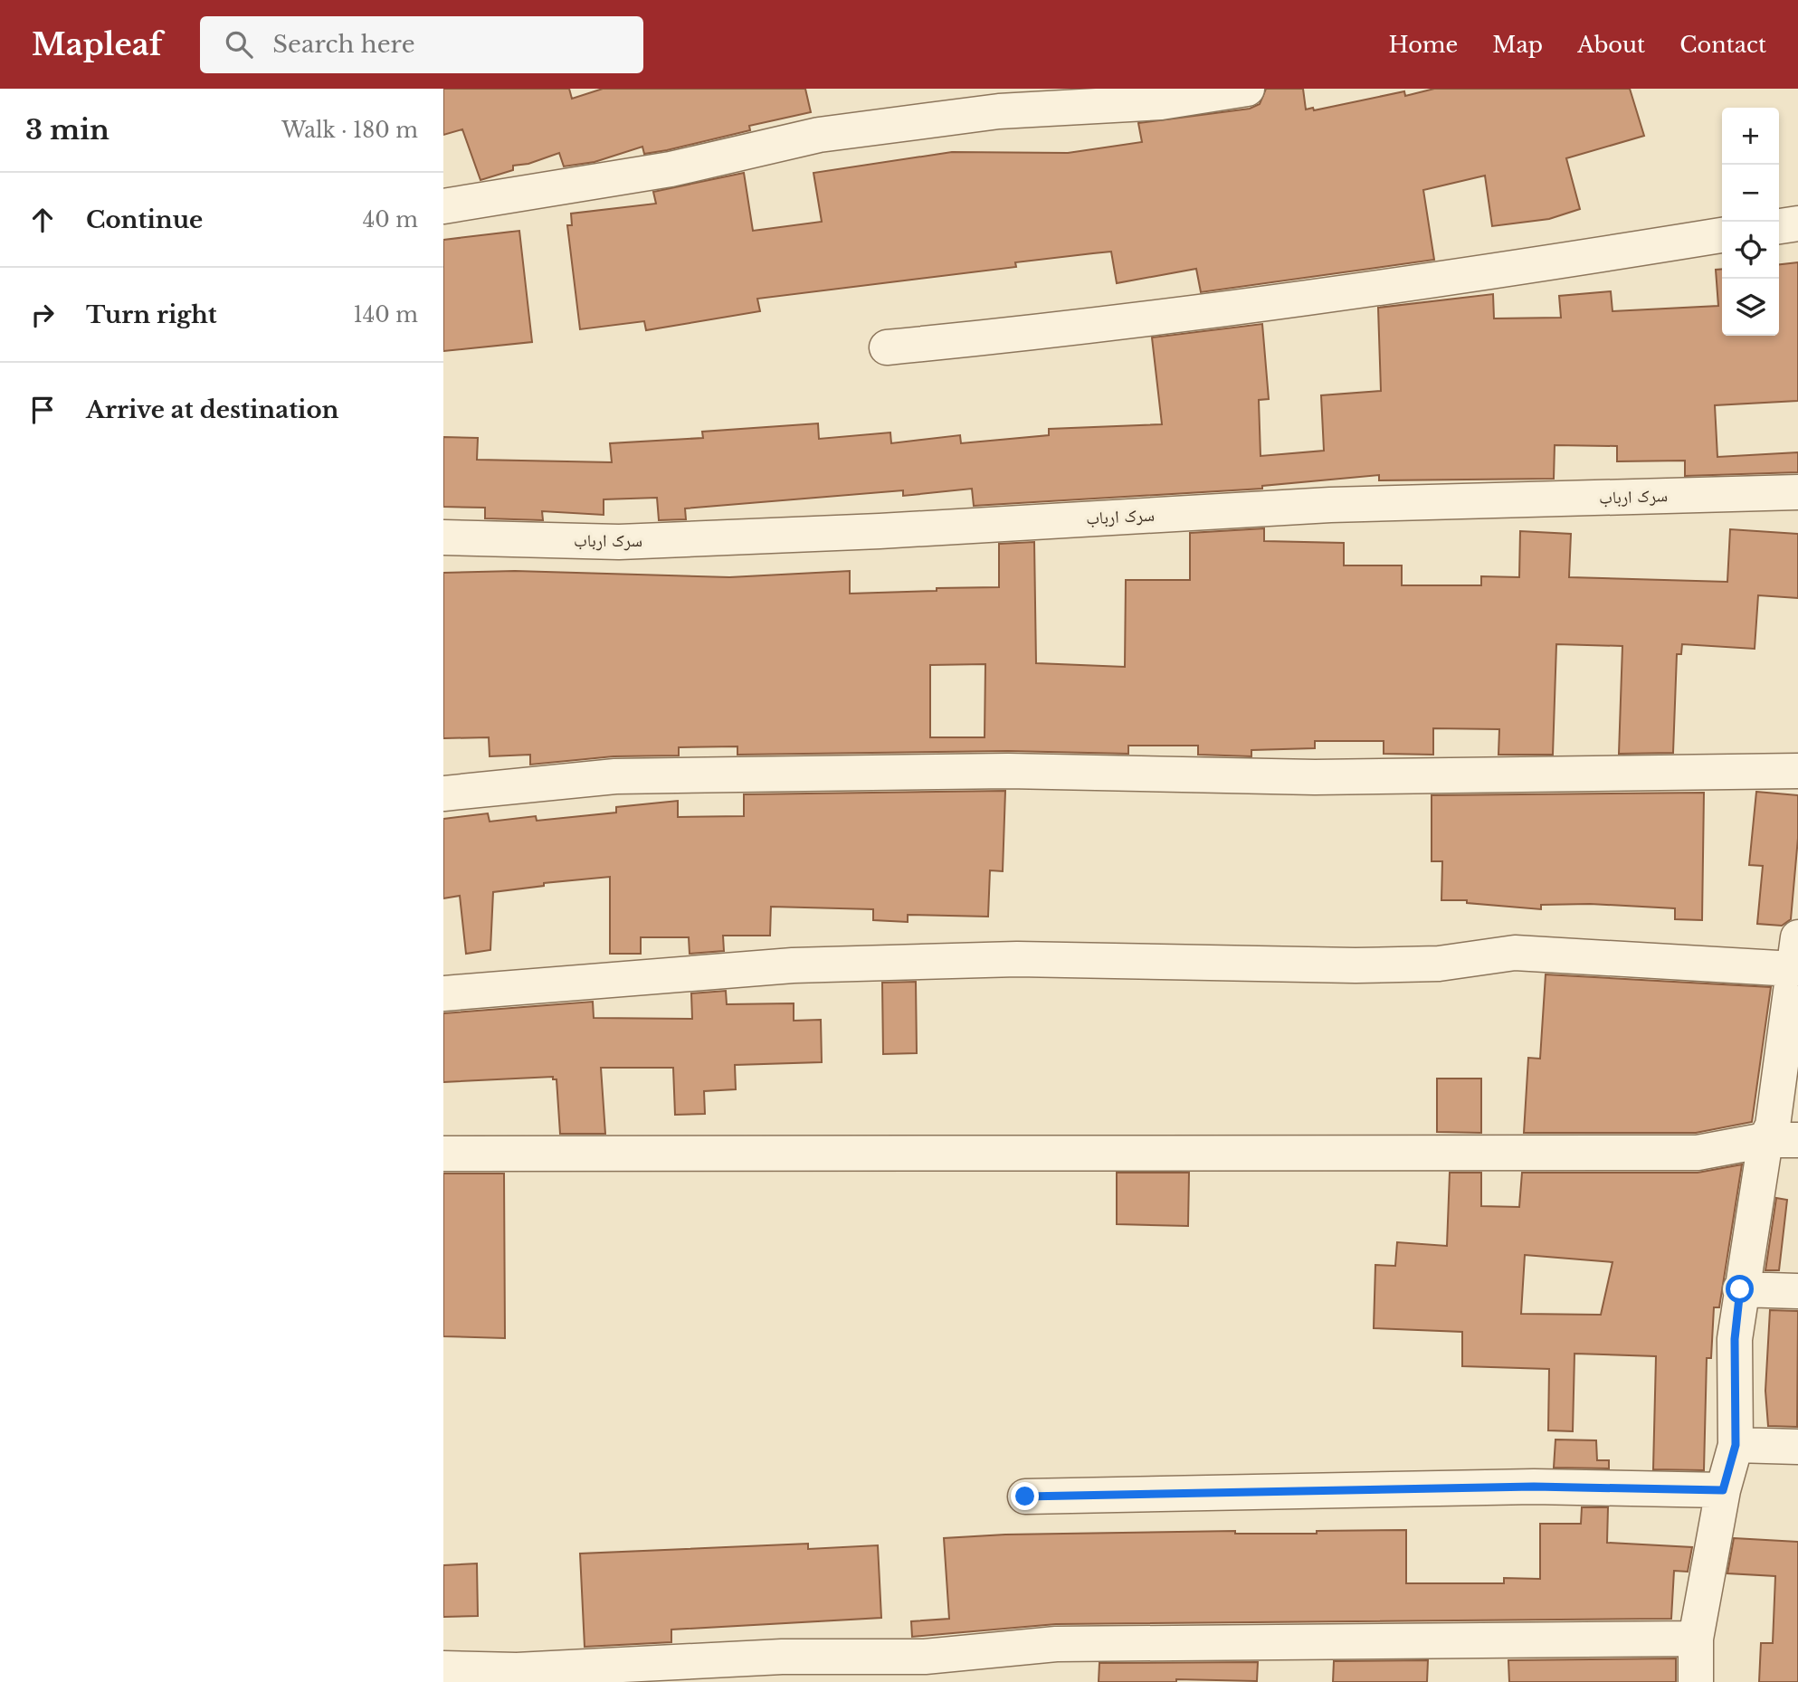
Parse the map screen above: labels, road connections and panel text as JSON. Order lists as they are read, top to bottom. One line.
{"streets":{"street":["سرک ارباب"]},"page":{"header":"Mapleaf","search":"Search here","nav":["Home","Map","About","Contact"],"heading":["3 min","Walk · 180 m"],"map_buttons":["+","−"],"list":[["Continue","40 m"],["Turn right","140 m"],"Arrive at destination"]}}
